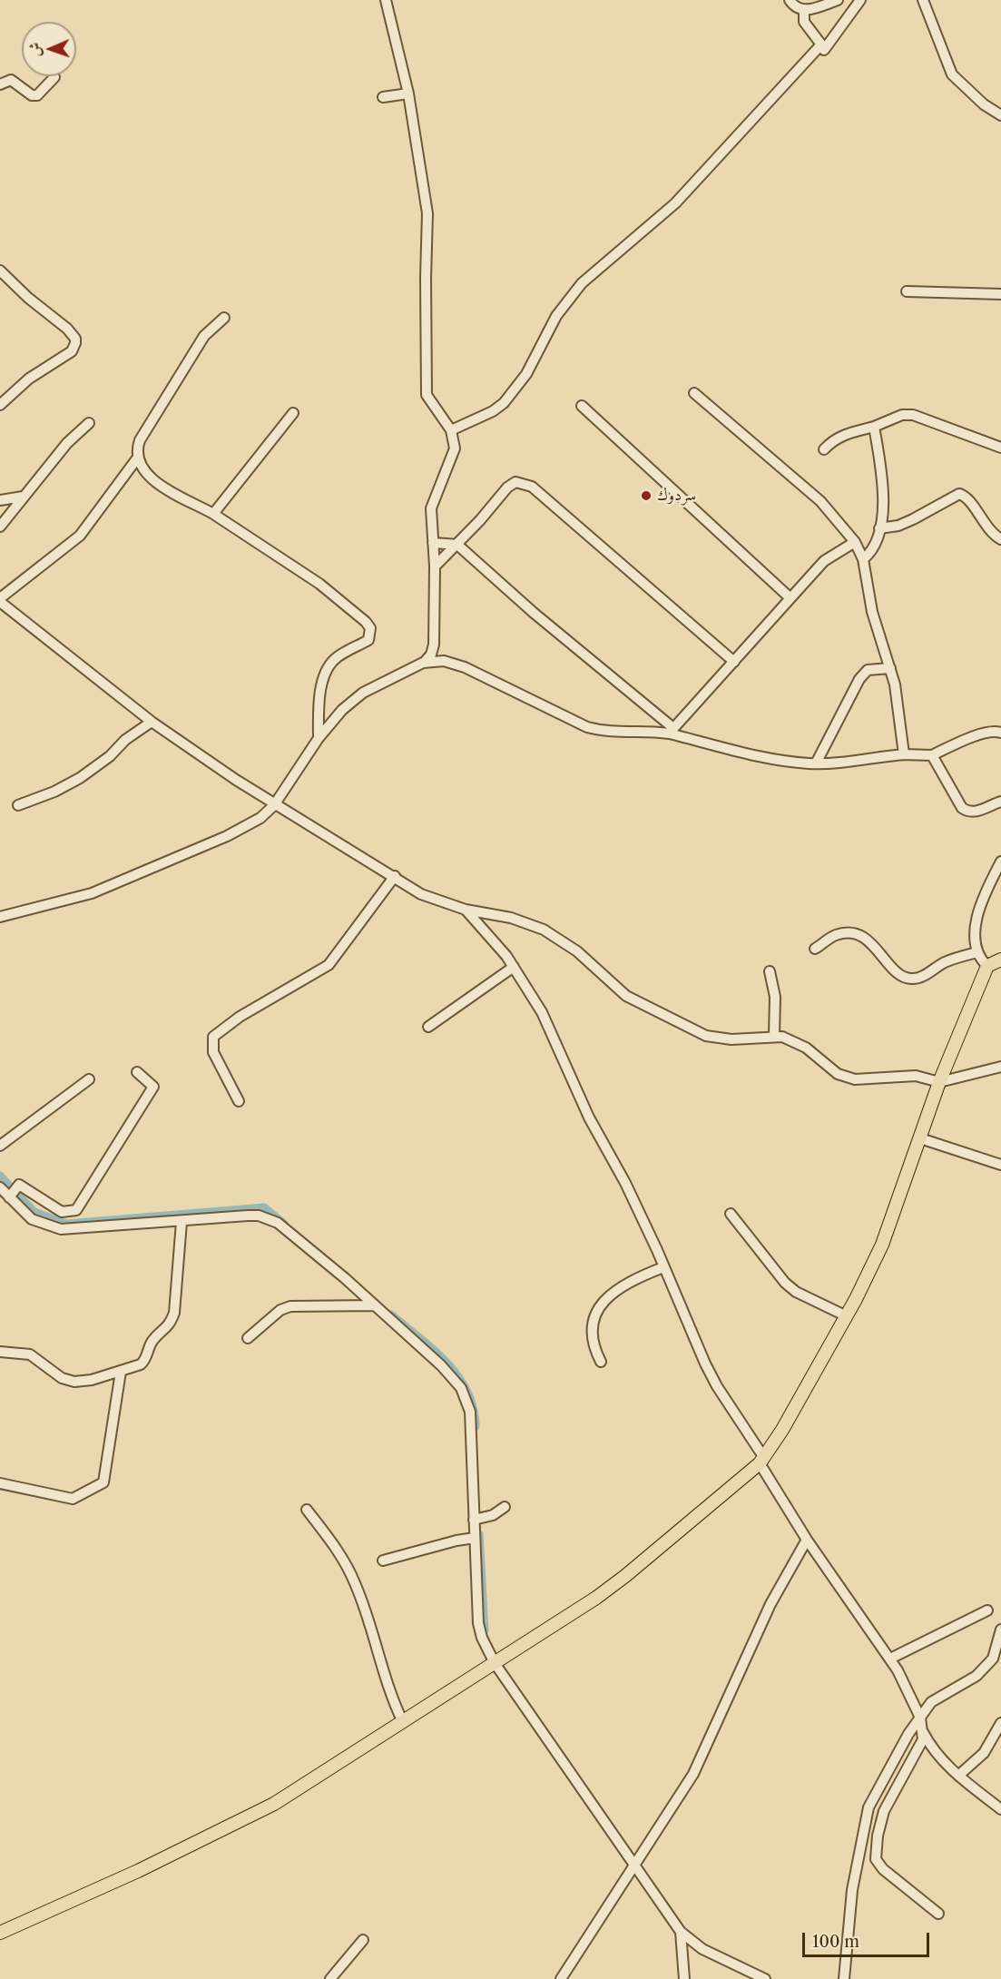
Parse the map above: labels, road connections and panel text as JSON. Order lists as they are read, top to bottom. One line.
{"places":["سردوك"],"scale_bar":"100 m","north":"left"}
